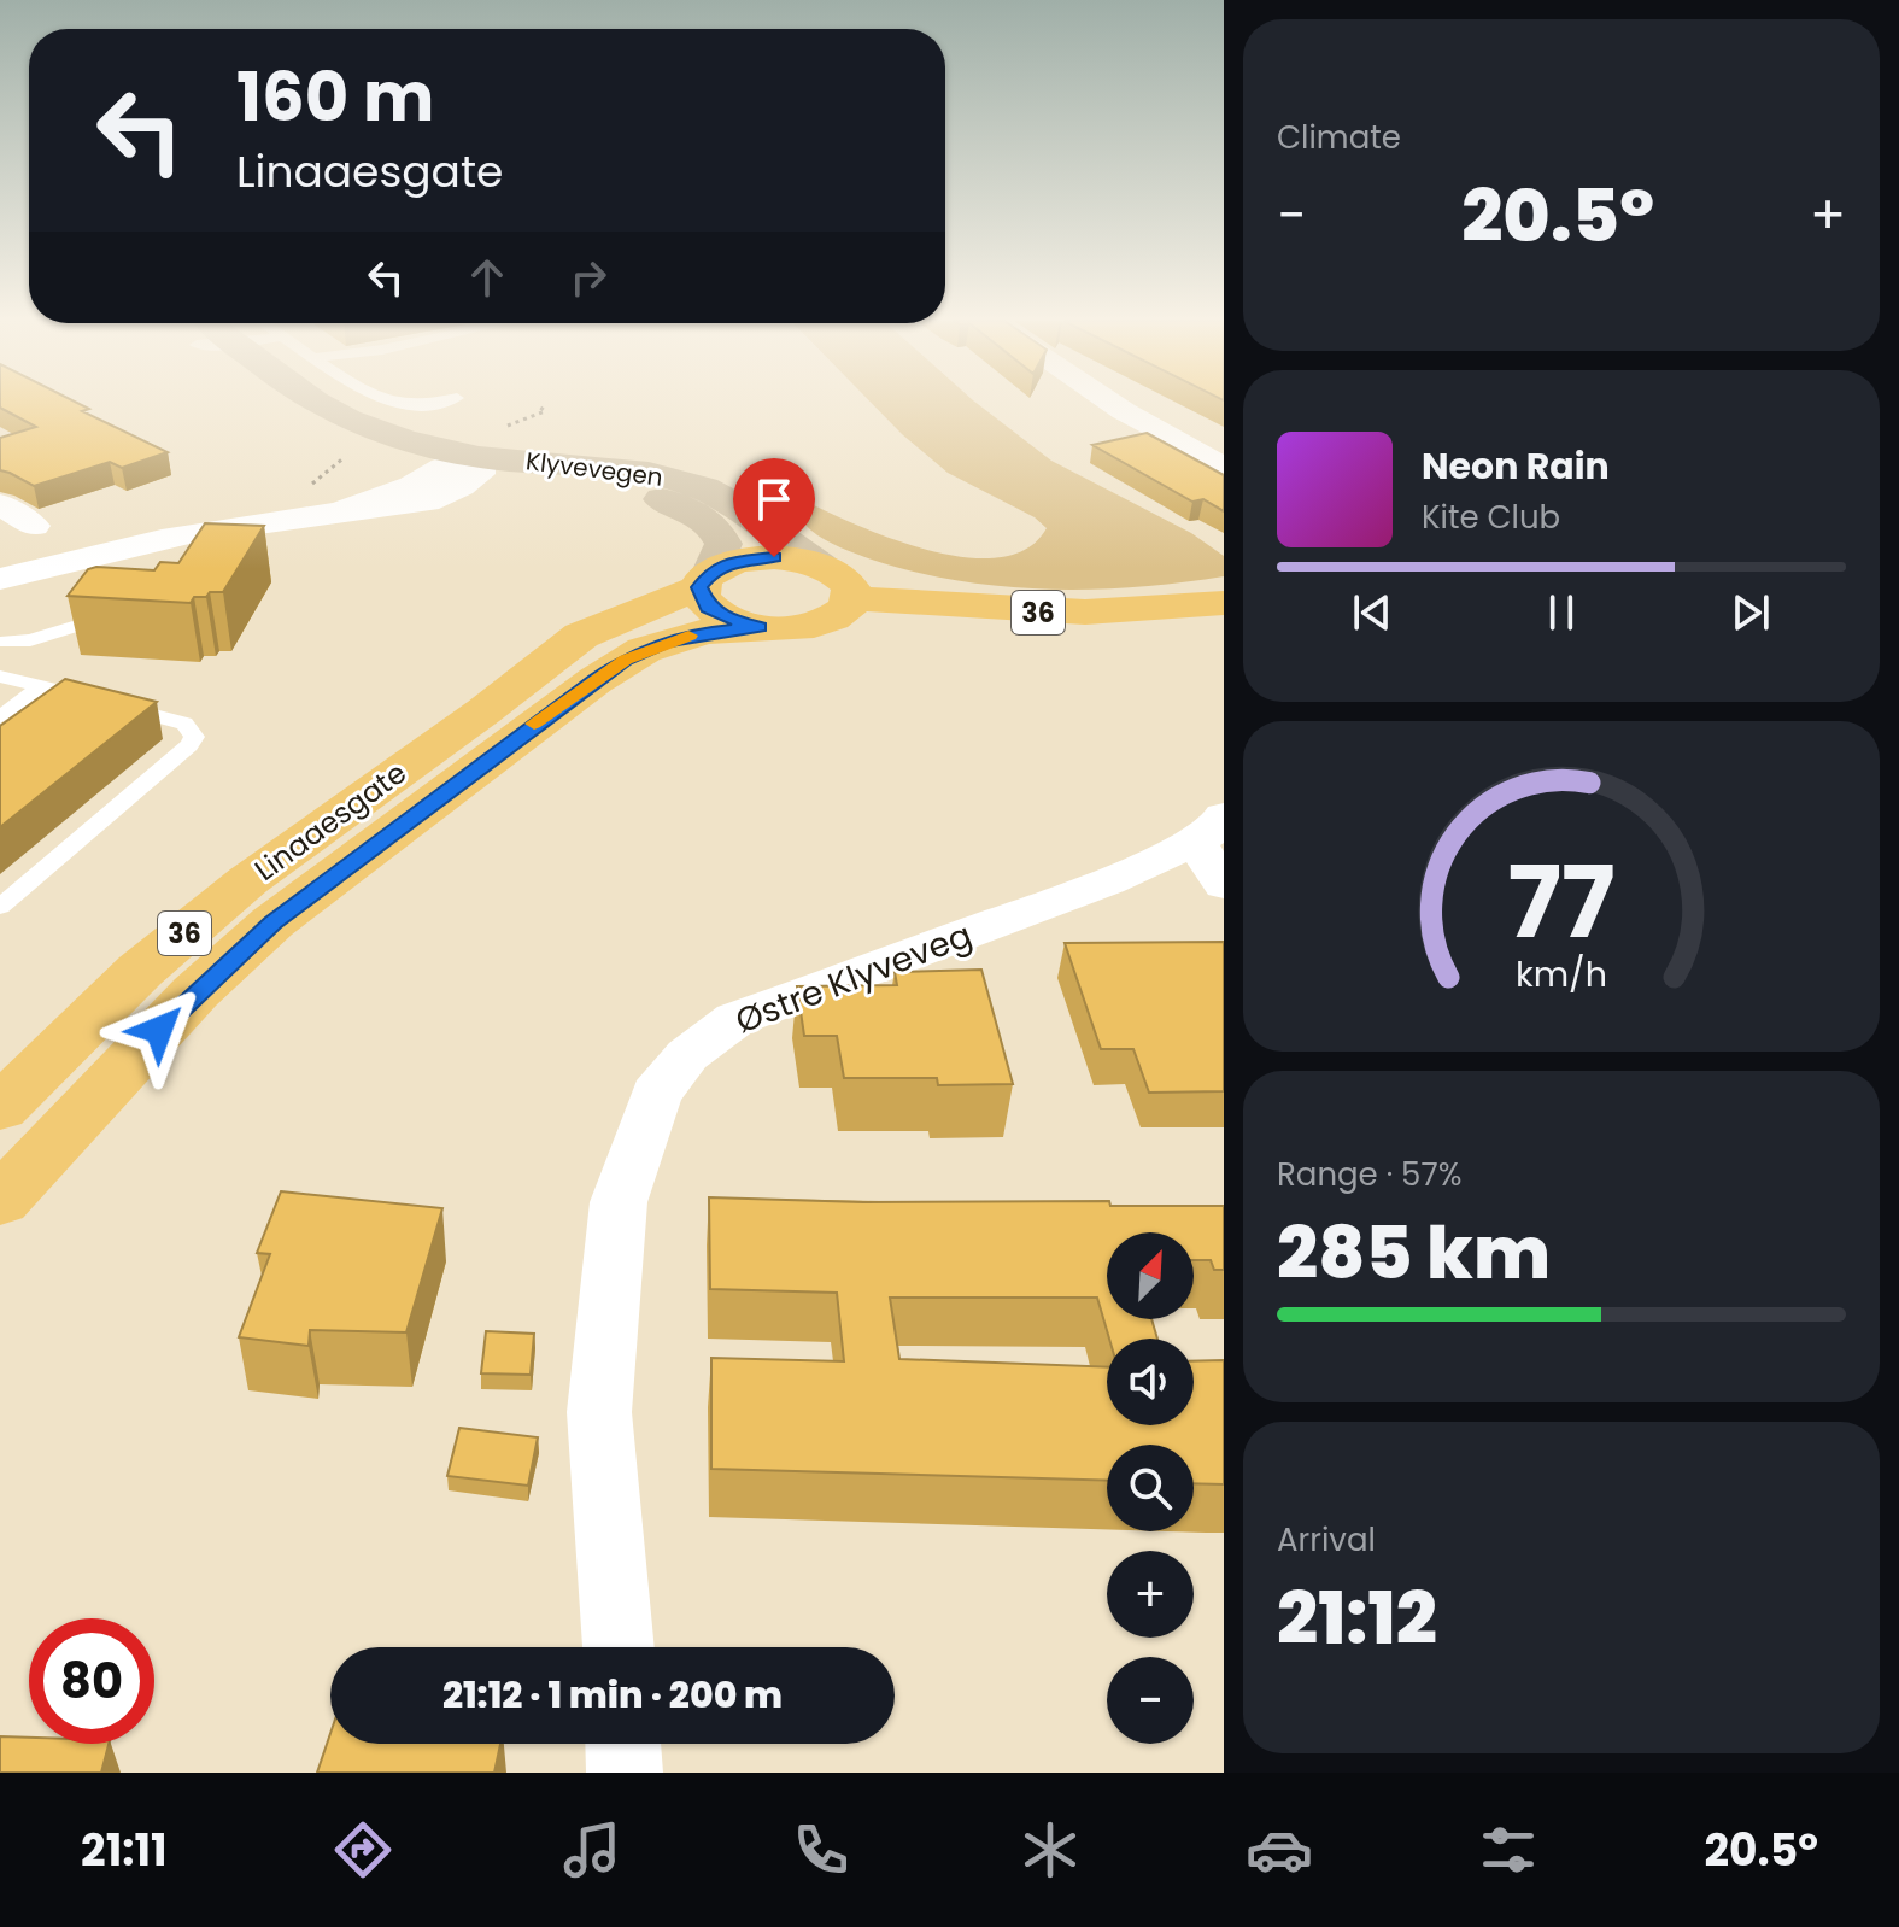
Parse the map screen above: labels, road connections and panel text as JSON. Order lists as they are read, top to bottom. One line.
{"streets":{"highway":["36","Linaaesgate"],"main road":["Klyvevegen"],"street":["Østre Klyveveg"]},"crossings":[["Klyvevegen","Linaaesgate"],["36","Linaaesgate"]],"north":"top right","page":{"tile":["Climate",["Range · 57%","285 km"],["Arrival","21:12"]],"turn":["160 m","Linaaesgate"],"heat":["−","20.5°","+"],"song":["Neon Rain","Kite Club"],"map_buttons":["+","−"],"limit":"80","trip":"21:12 · 1 min · 200 m","tabs":["21:11","20.5°"],"gauge":["77","km/h"]}}
